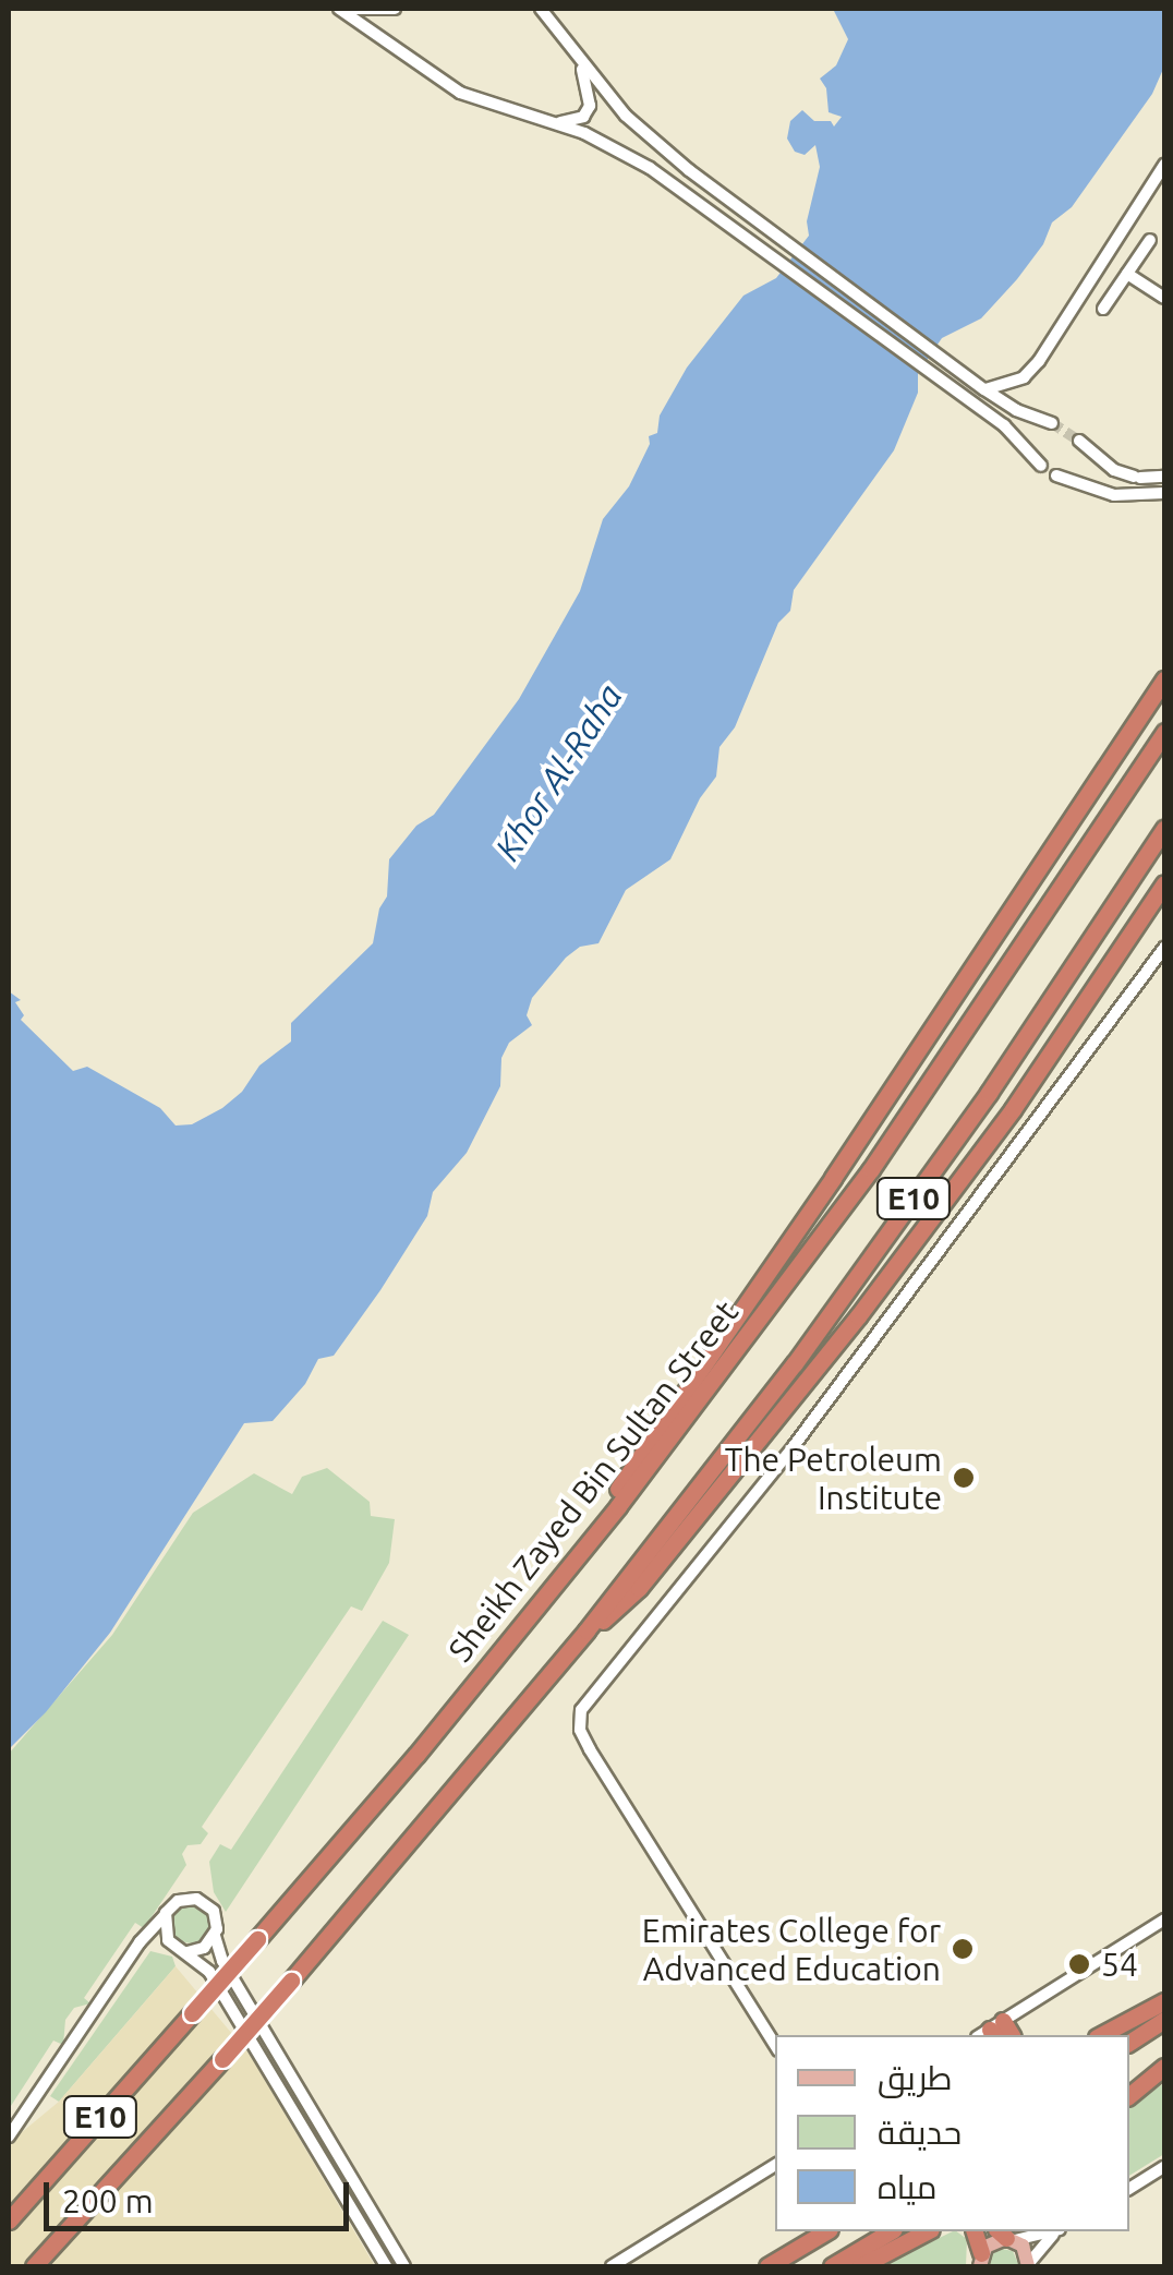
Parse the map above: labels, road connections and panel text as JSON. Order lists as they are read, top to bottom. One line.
{"streets":{"highway":["E10","Sheikh Zayed Bin Sultan Street"]},"water":["Khor Al-Raha"],"places":["The Petroleum Institute","Emirates College for Advanced Education","54"],"legend":["طريق","حديقة","مياه"],"scale_bar":"200 m"}
